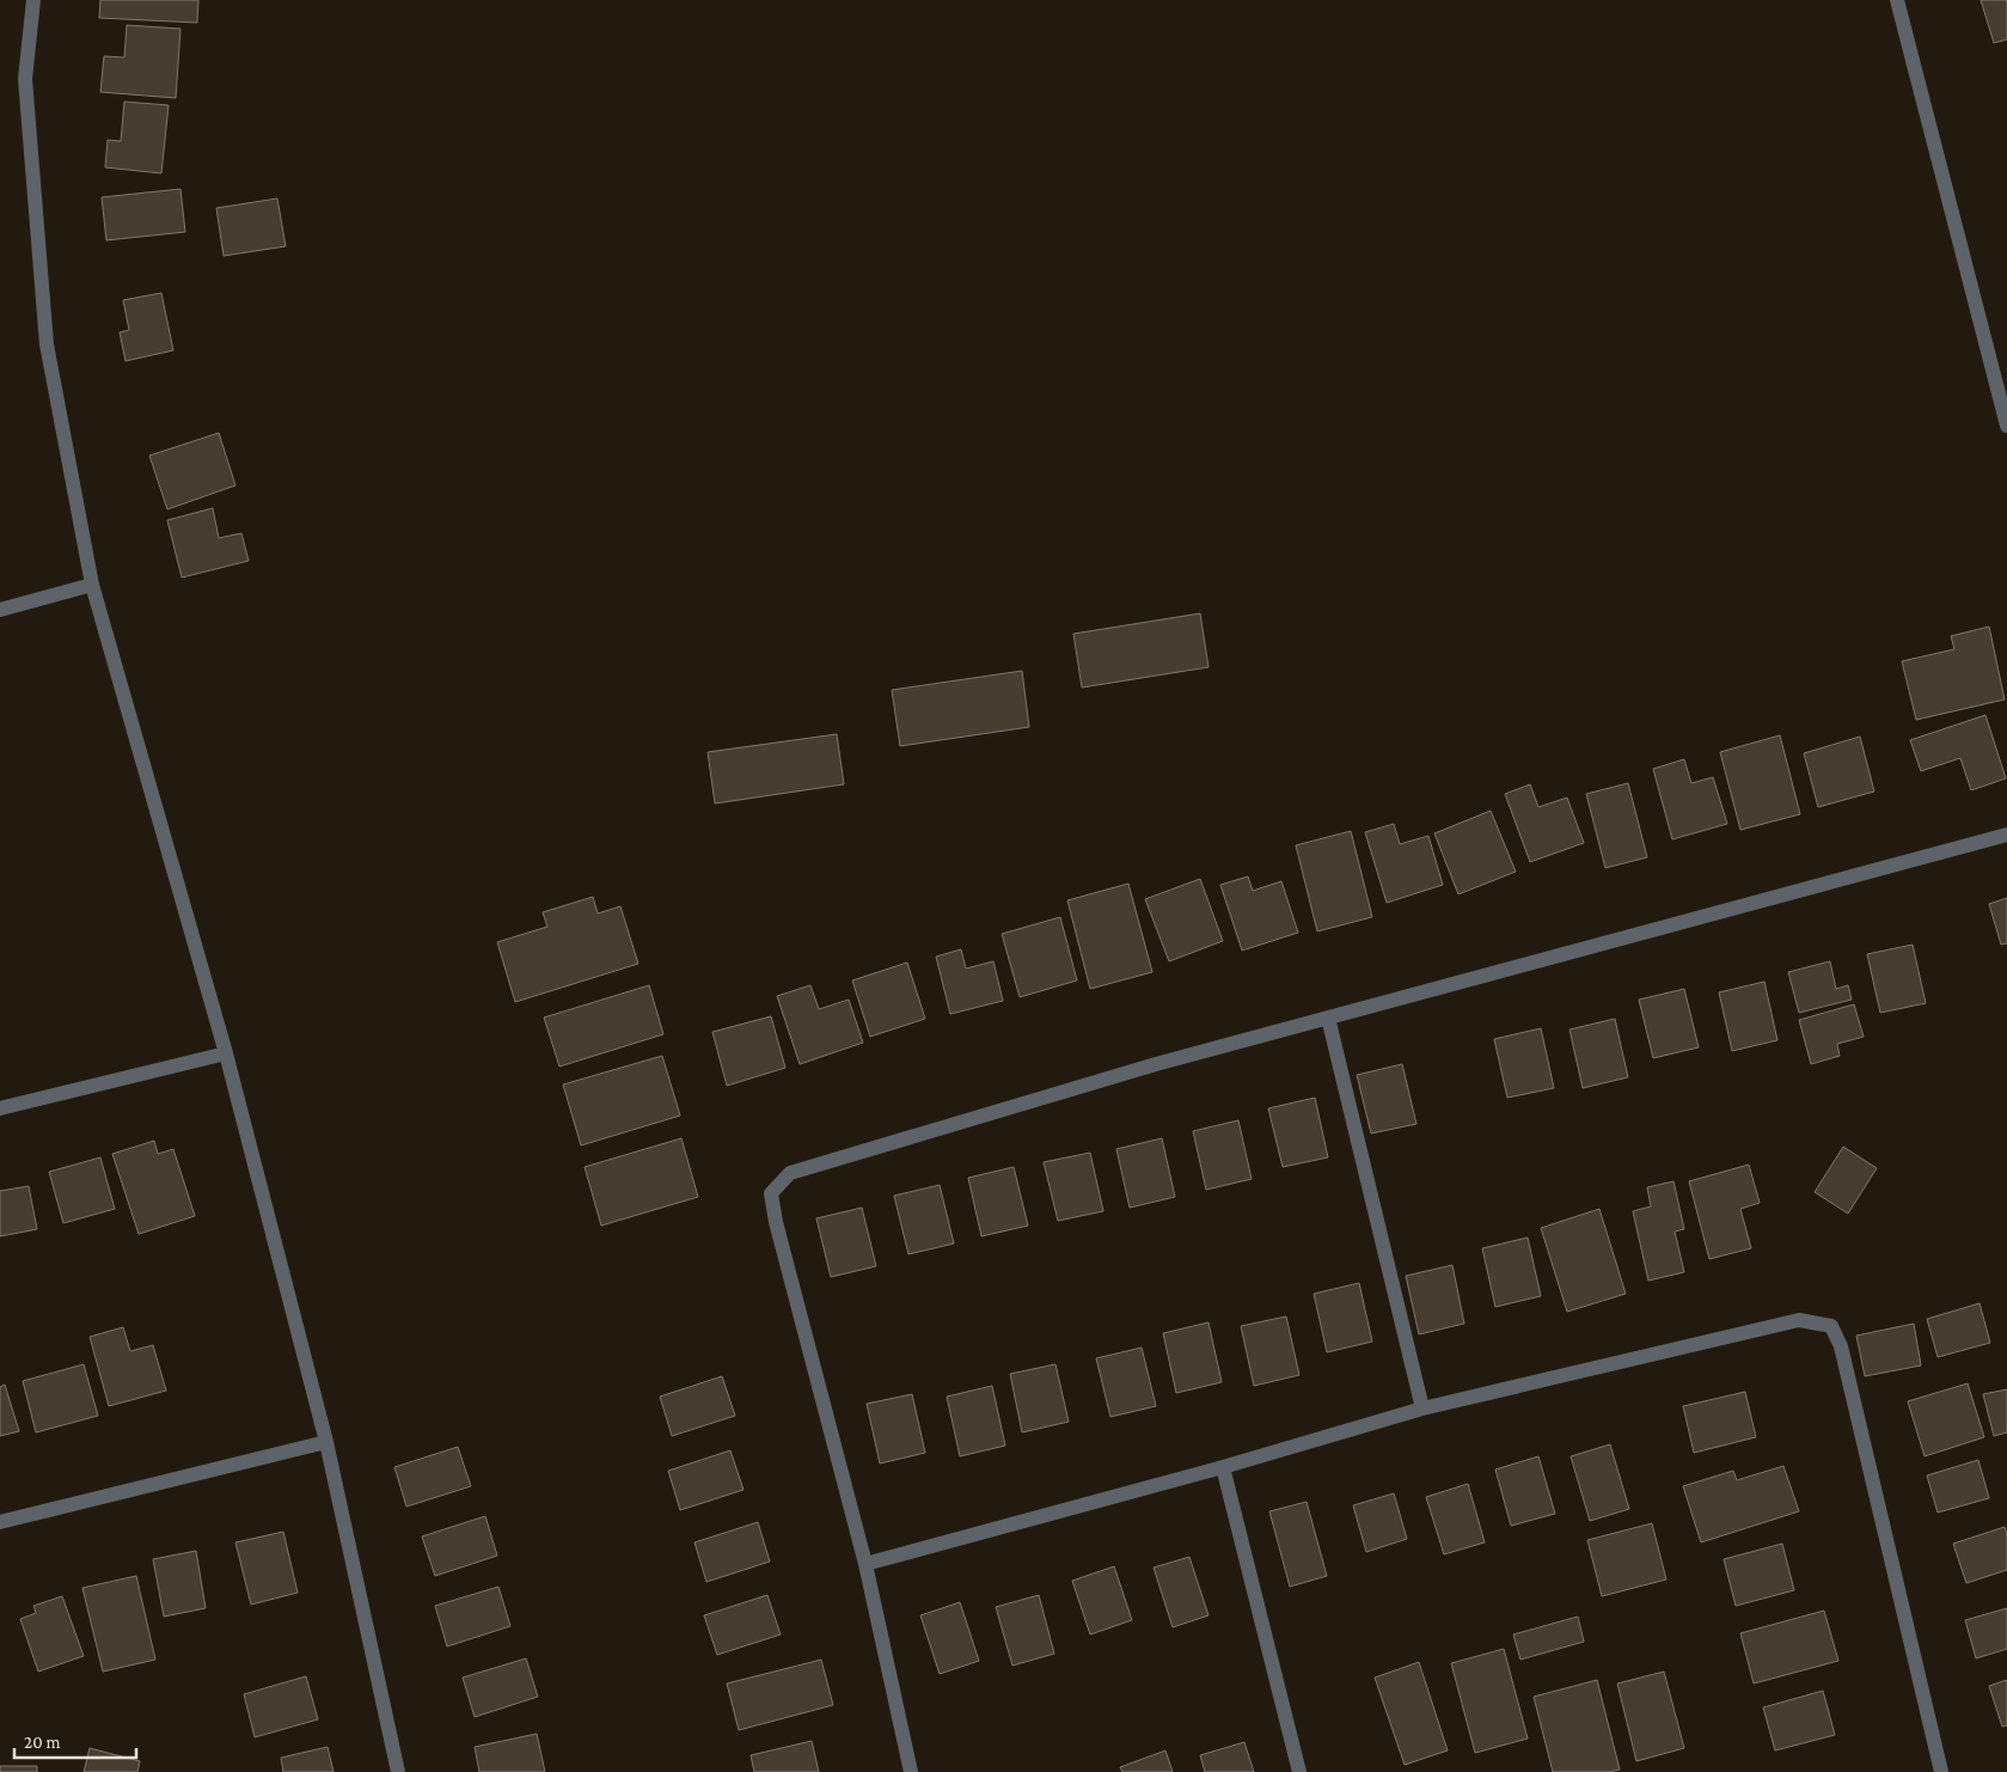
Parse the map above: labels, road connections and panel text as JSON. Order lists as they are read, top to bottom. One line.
{"scale_bar":"20 m"}
